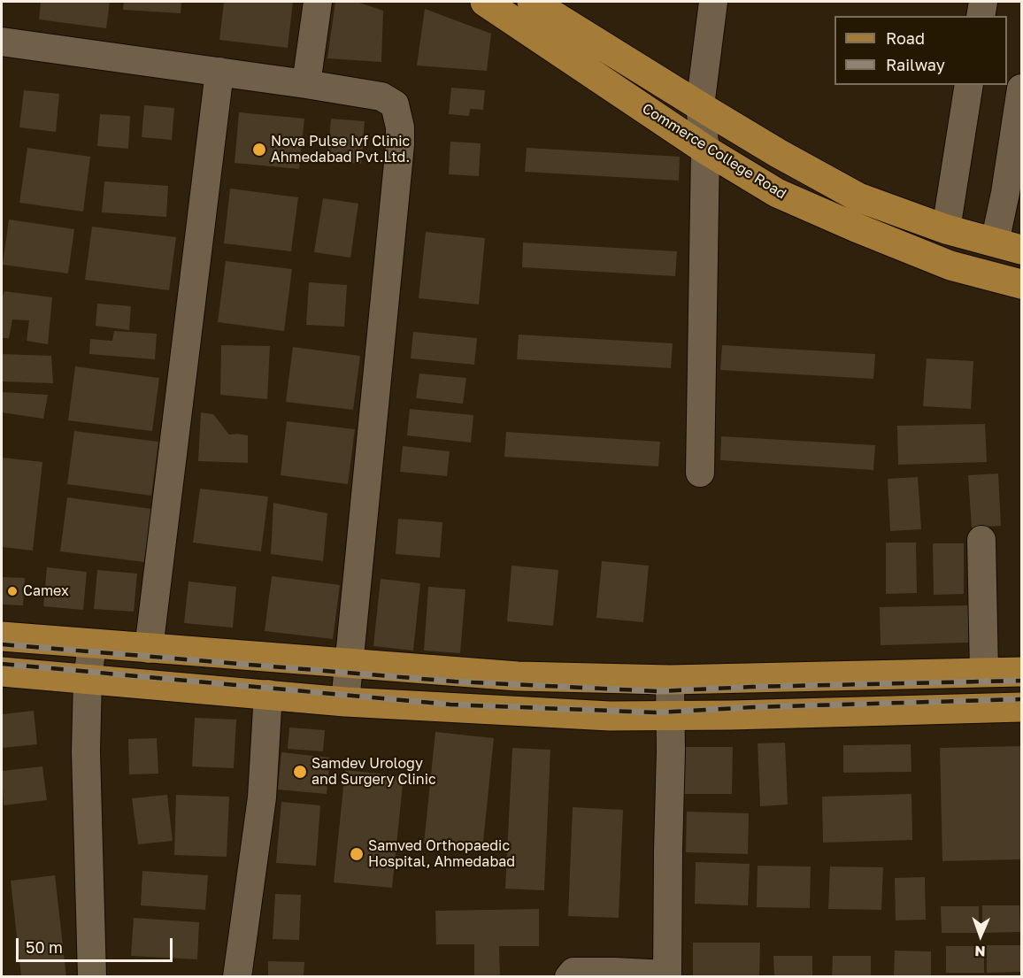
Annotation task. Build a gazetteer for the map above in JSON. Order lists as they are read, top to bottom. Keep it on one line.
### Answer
{"streets":{"main road":["Commerce College Road"]},"places":["Nova Pulse Ivf Clinic Ahmedabad Pvt.Ltd.","Camex","Samdev Urology and Surgery Clinic","Samved Orthopaedic Hospital, Ahmedabad"],"legend":["Road","Railway"],"scale_bar":"50 m","north":"bottom"}
